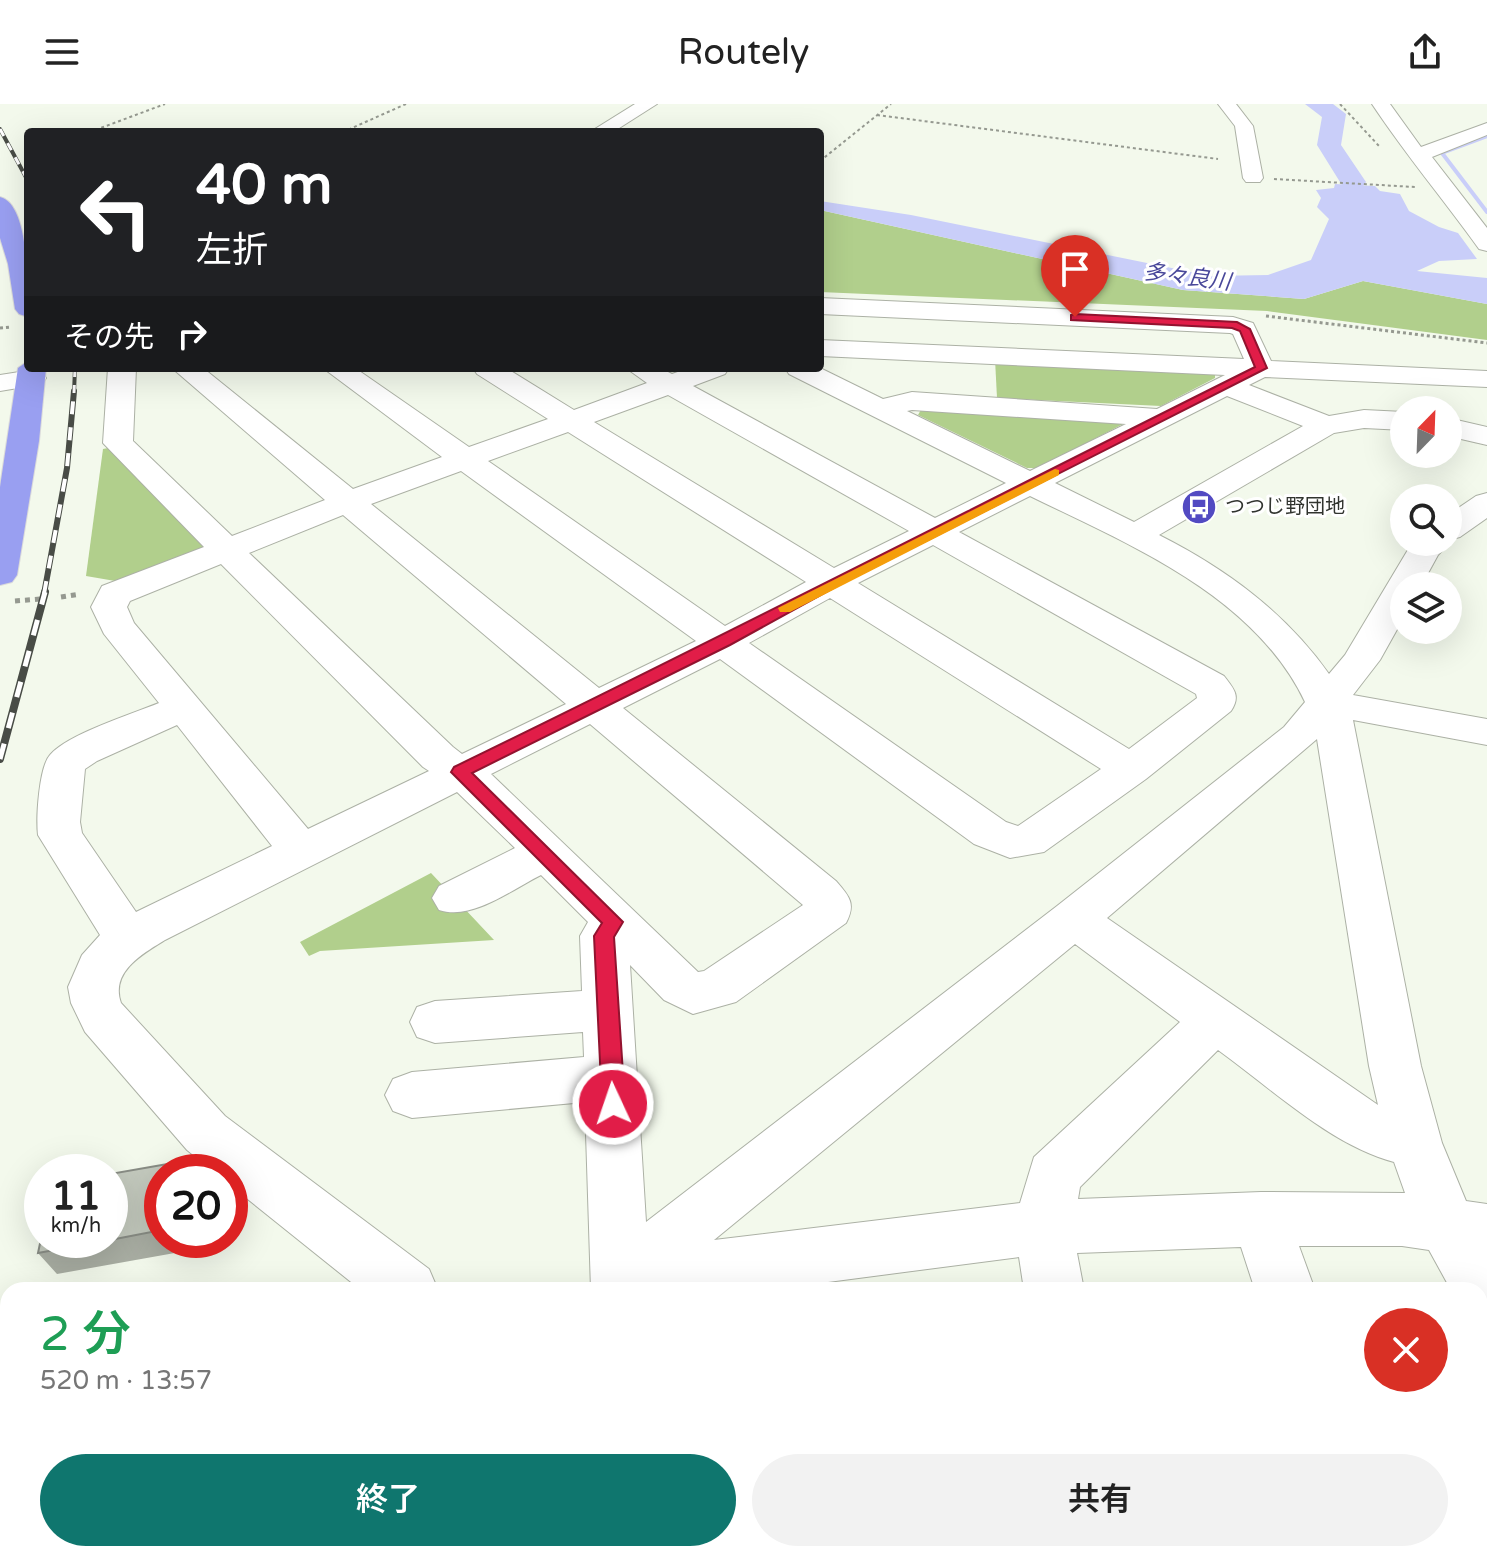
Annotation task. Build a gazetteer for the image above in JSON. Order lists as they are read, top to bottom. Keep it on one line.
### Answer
{"water":["多々良川"],"places":{"bus stop":["つつじ野団地"]},"north":"top right","page":{"header":"Routely","turn":["40 m","左折"],"then":"その先","speed":"11 km/h","limit":"20","heading":["2 分","520 m · 13:57"],"buttons":["終了","共有"]}}
